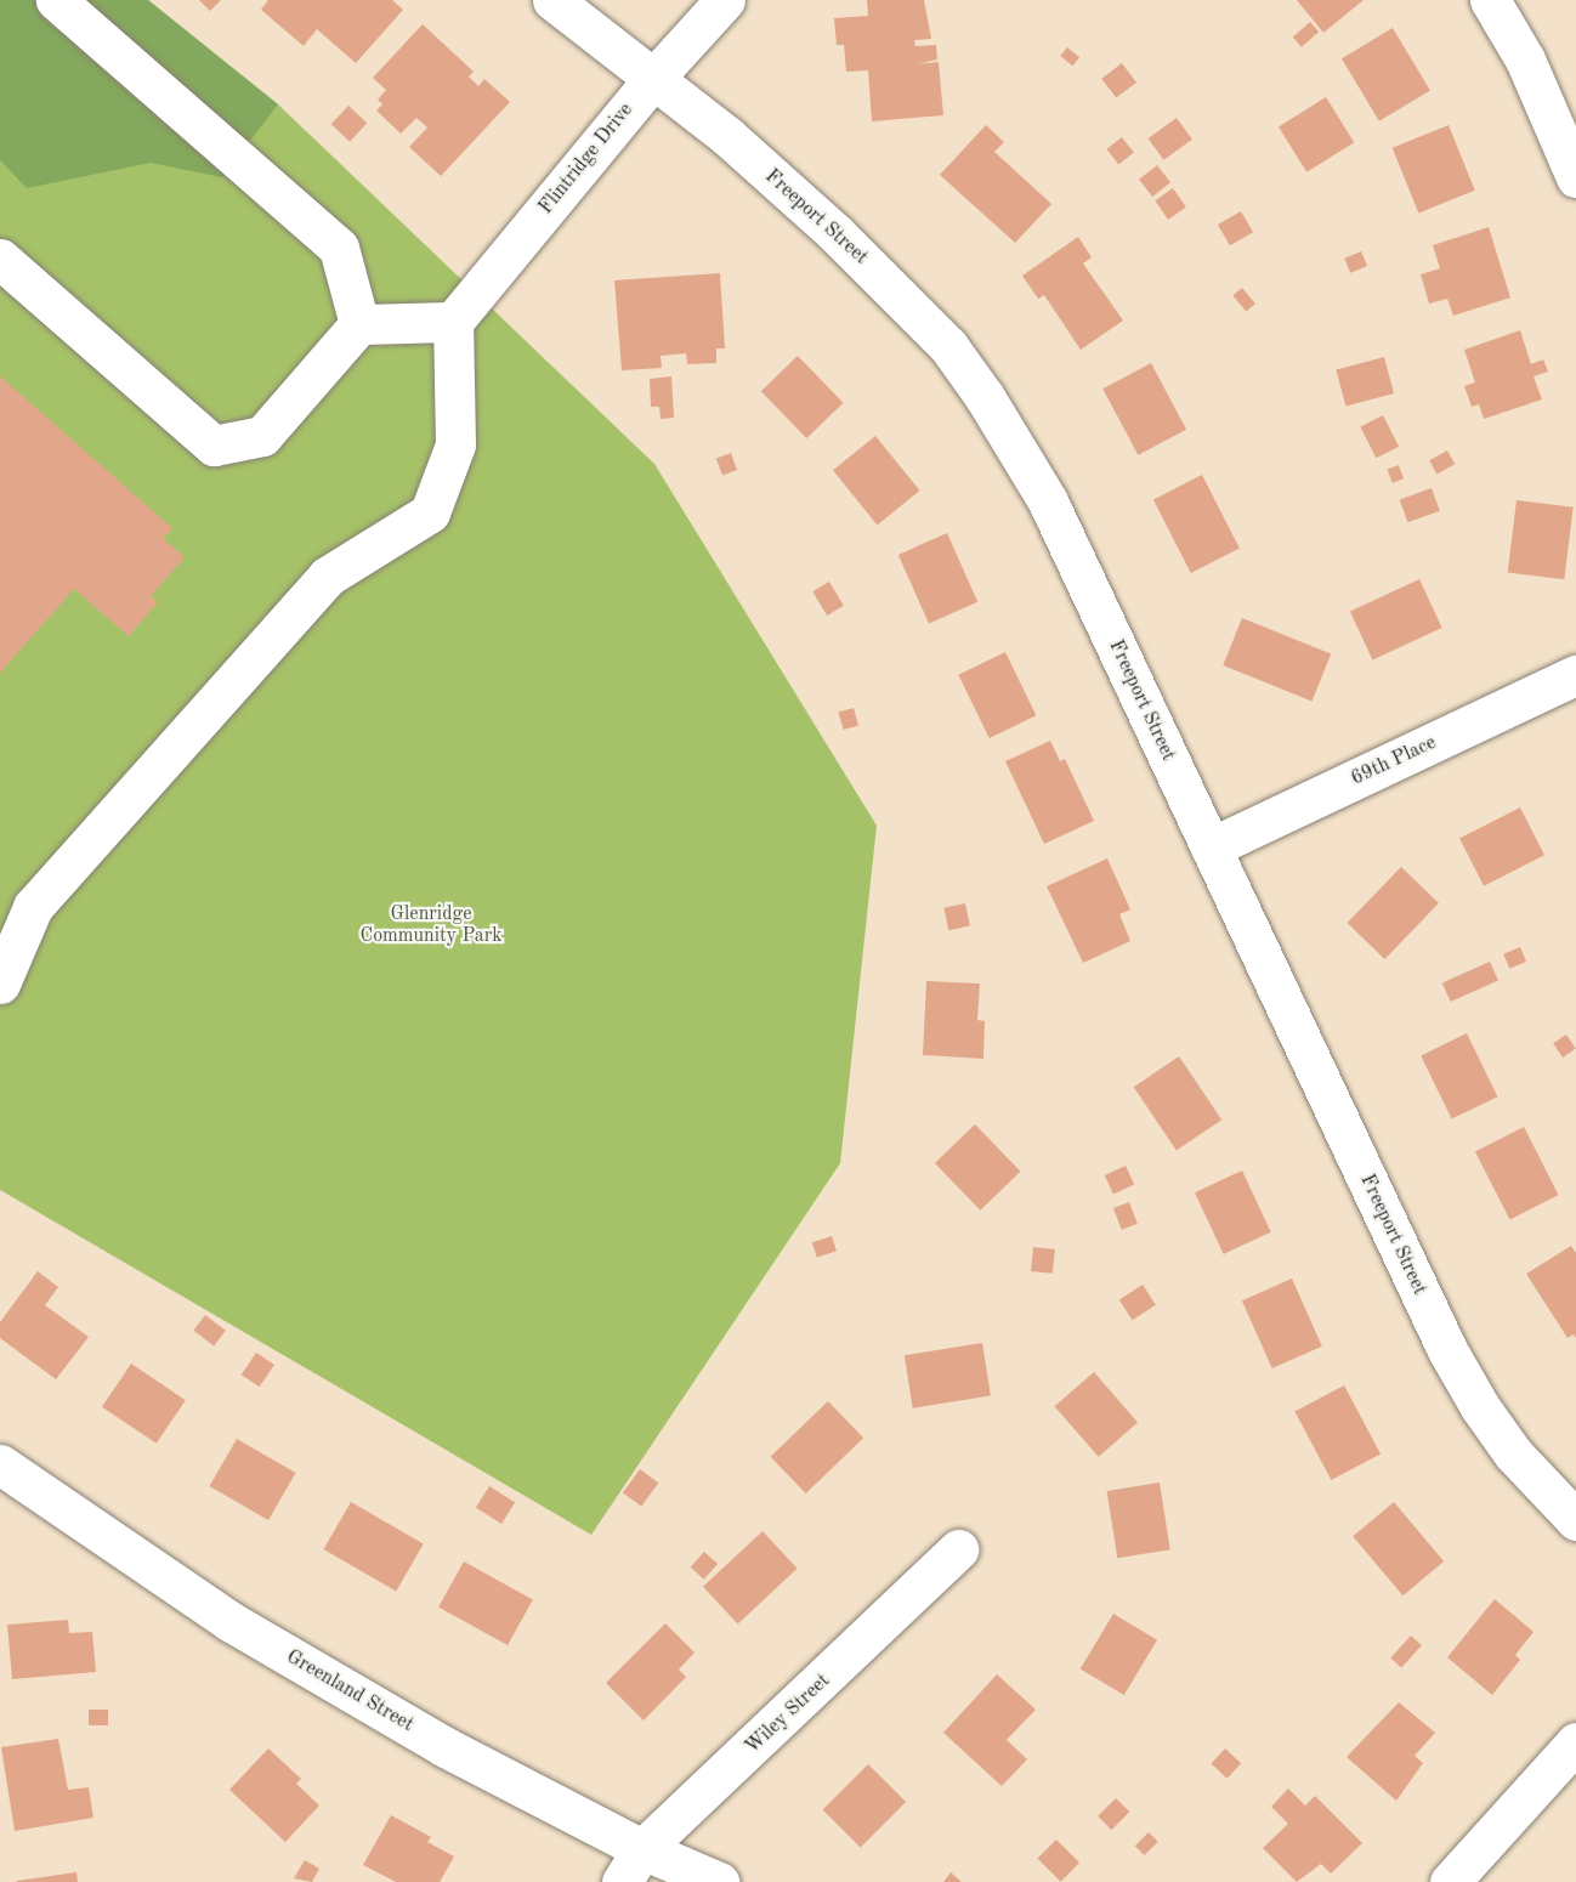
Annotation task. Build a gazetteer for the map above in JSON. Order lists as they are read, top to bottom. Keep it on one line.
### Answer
{"streets":{"street":["Flintridge Drive","Freeport Street","69th Place","Greenland Street","Wiley Street"]},"crossings":[["Flintridge Drive","Freeport Street"],["Freeport Street","69th Place"],["Greenland Street","Wiley Street"]],"parks":["Glenridge Community Park"]}
